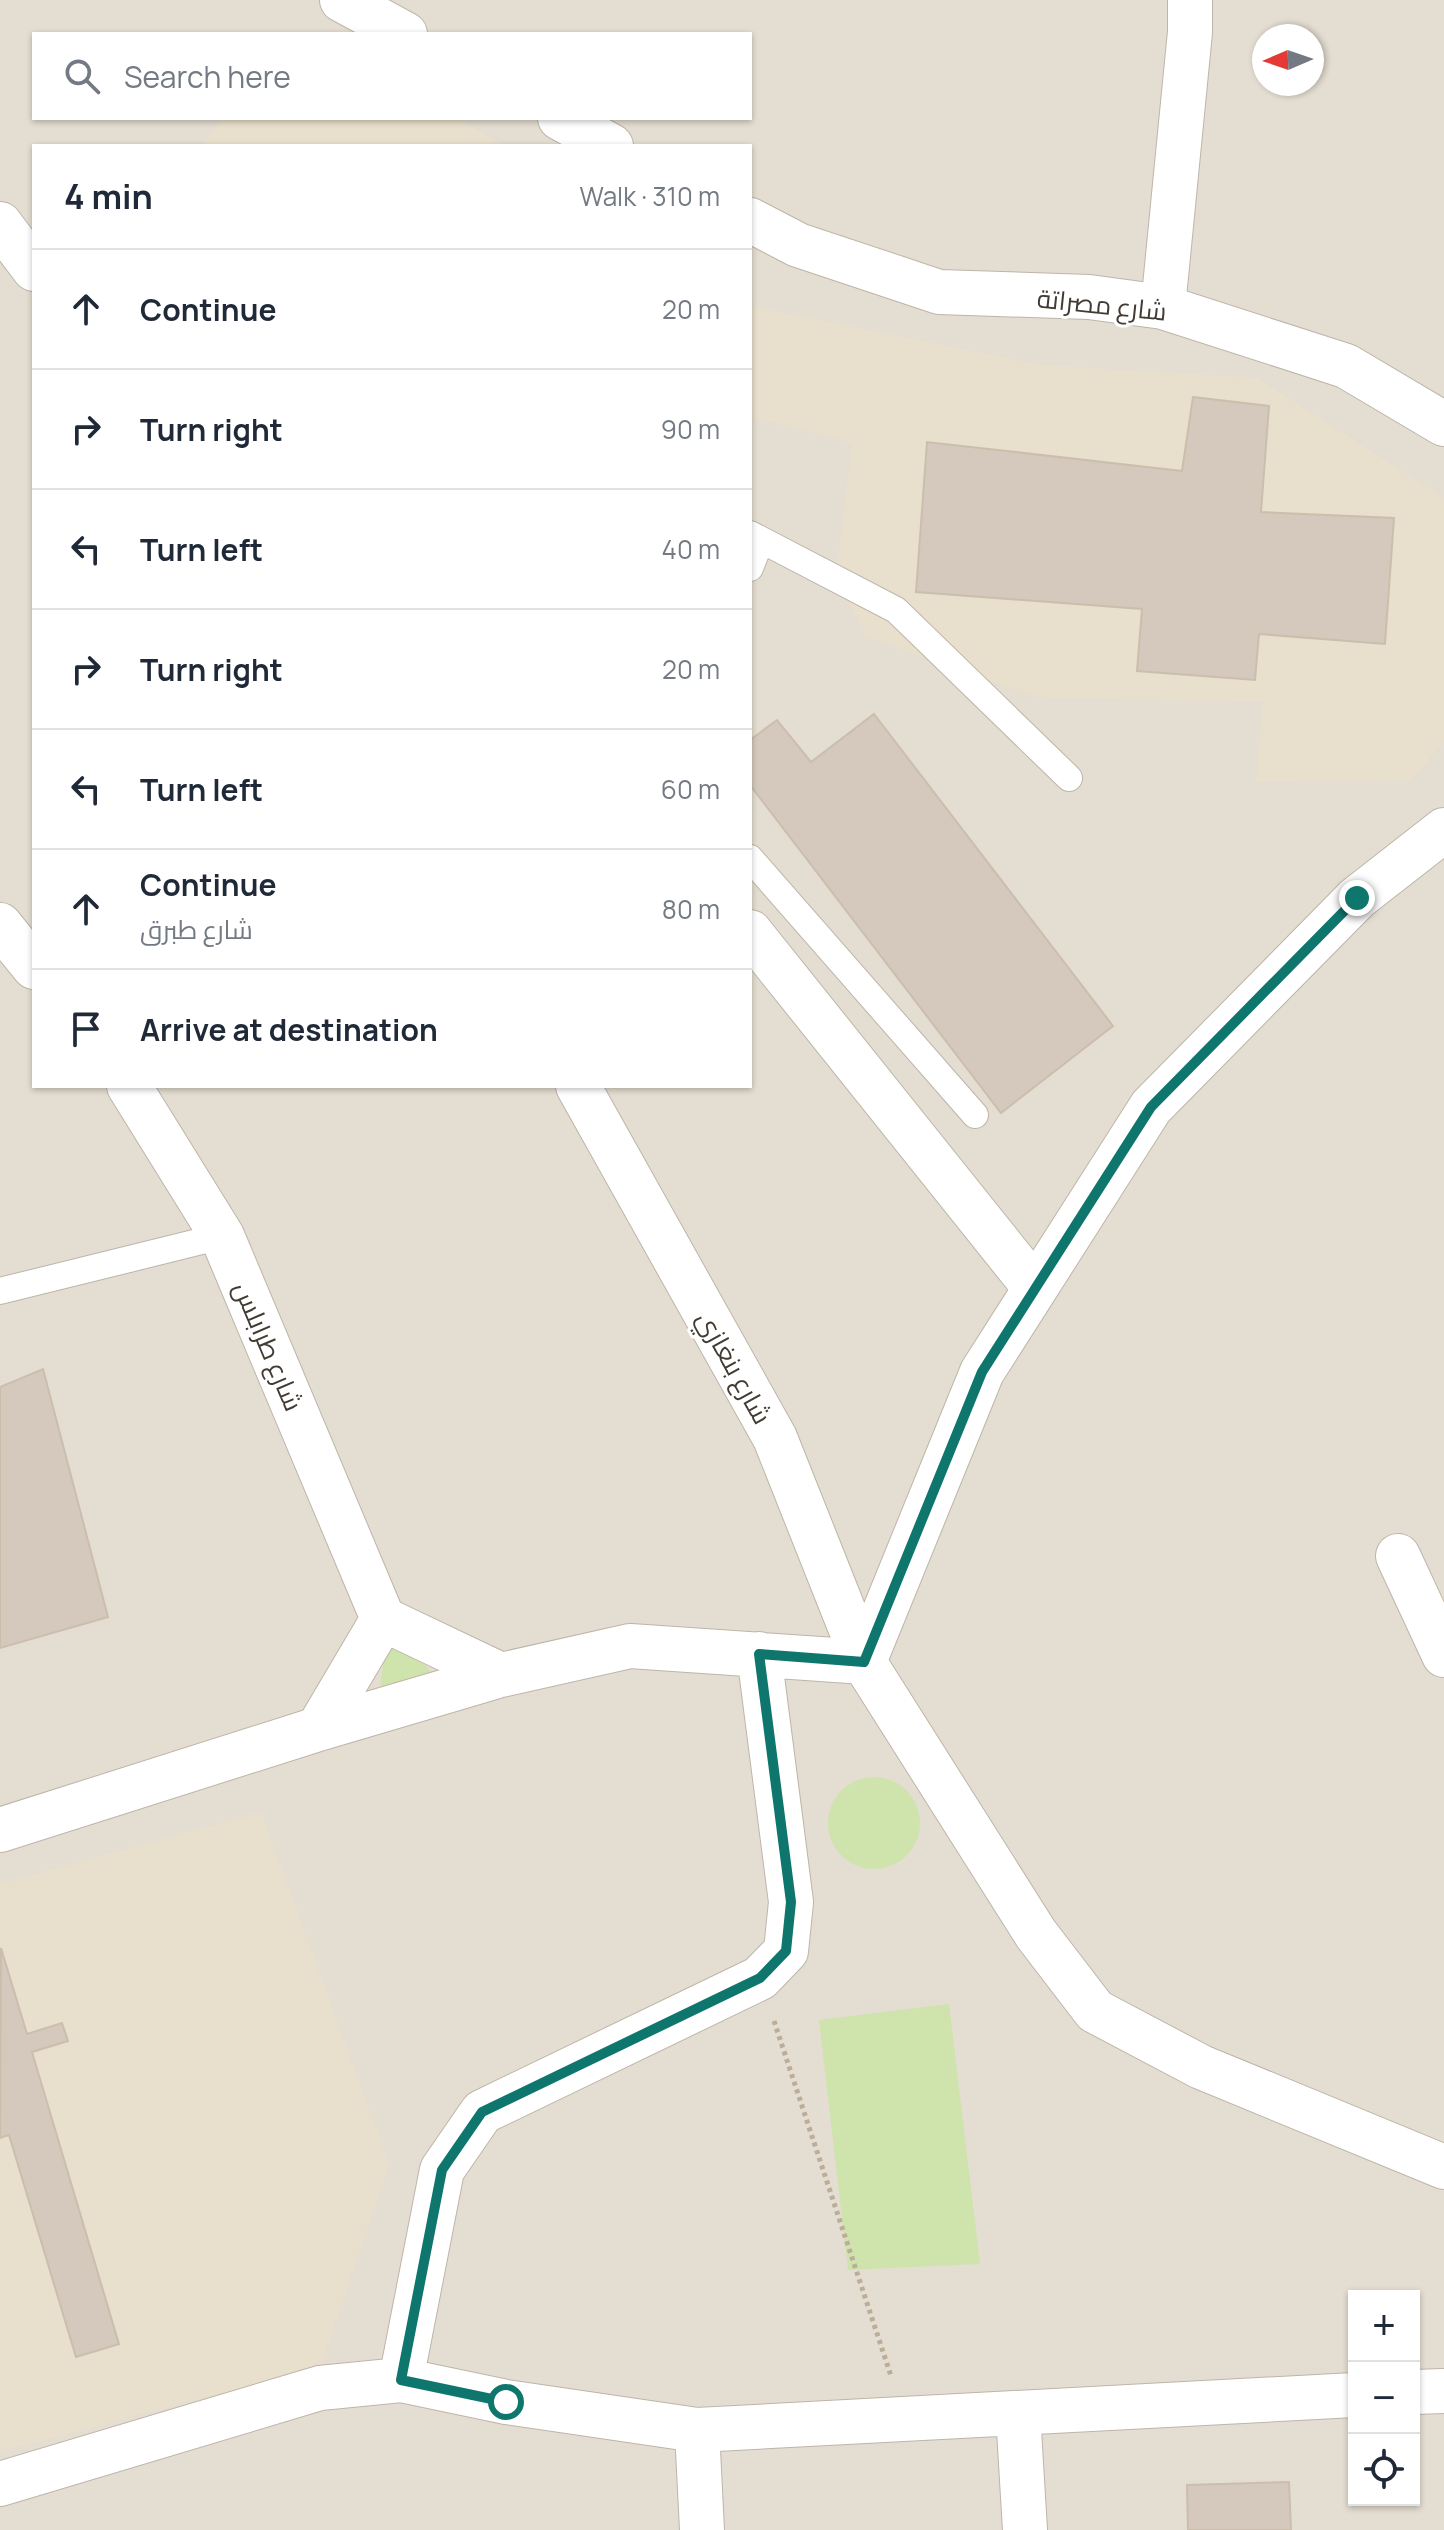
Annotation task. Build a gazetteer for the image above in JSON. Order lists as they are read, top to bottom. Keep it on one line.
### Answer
{"streets":{"street":["شارع مصراتة","شارع طرابلس","شارع بنغازي"]},"north":"left","page":{"search":"Search here","heading":["4 min","Walk · 310 m"],"list":[["Continue","20 m"],["Turn right","90 m"],["Turn left","40 m"],["Turn right","20 m"],["Turn left","60 m"],["Continue","شارع طبرق","80 m"],"Arrive at destination"],"map_buttons":["+","−"]}}
